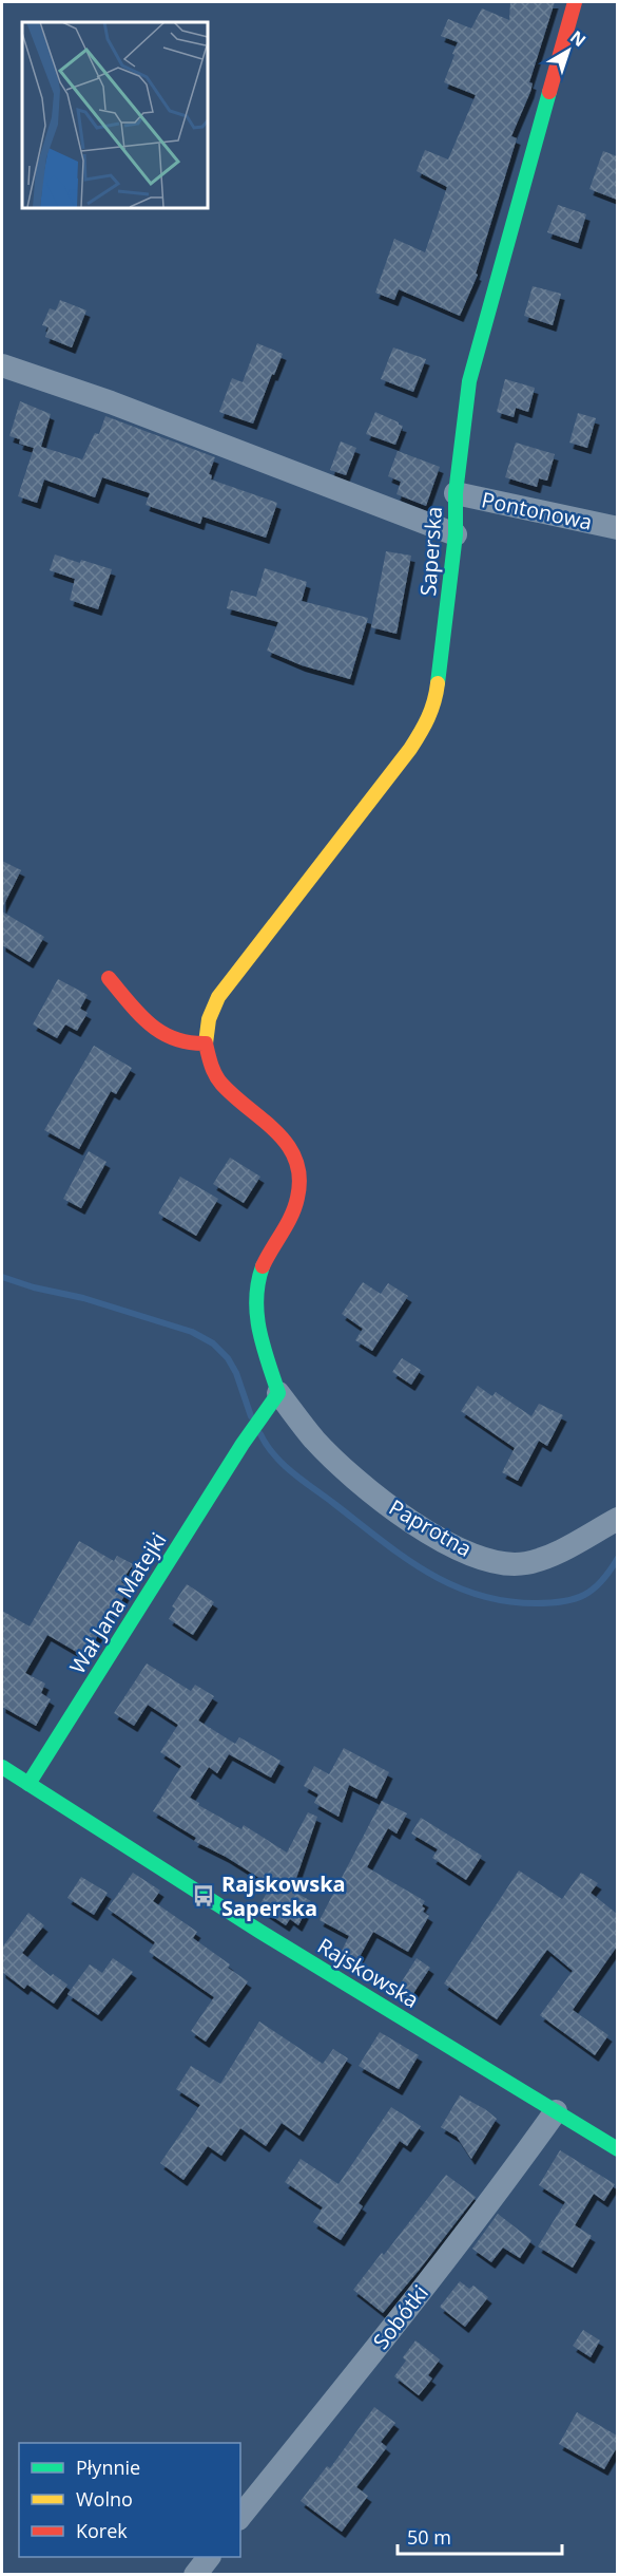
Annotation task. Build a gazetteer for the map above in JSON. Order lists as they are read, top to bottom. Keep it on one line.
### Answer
{"streets":{"street":["Pontonowa","Saperska","Paprotna","Wał Jana Matejki","Rajskowska","Sobótki"]},"crossings":[["Pontonowa","Saperska"],["Paprotna","Wał Jana Matejki"],["Wał Jana Matejki","Rajskowska"],["Rajskowska","Sobótki"]],"places":{"bus stop":["Rajskowska Saperska"]},"legend":["Płynnie","Wolno","Korek"],"scale_bar":"50 m","north":"top right"}
